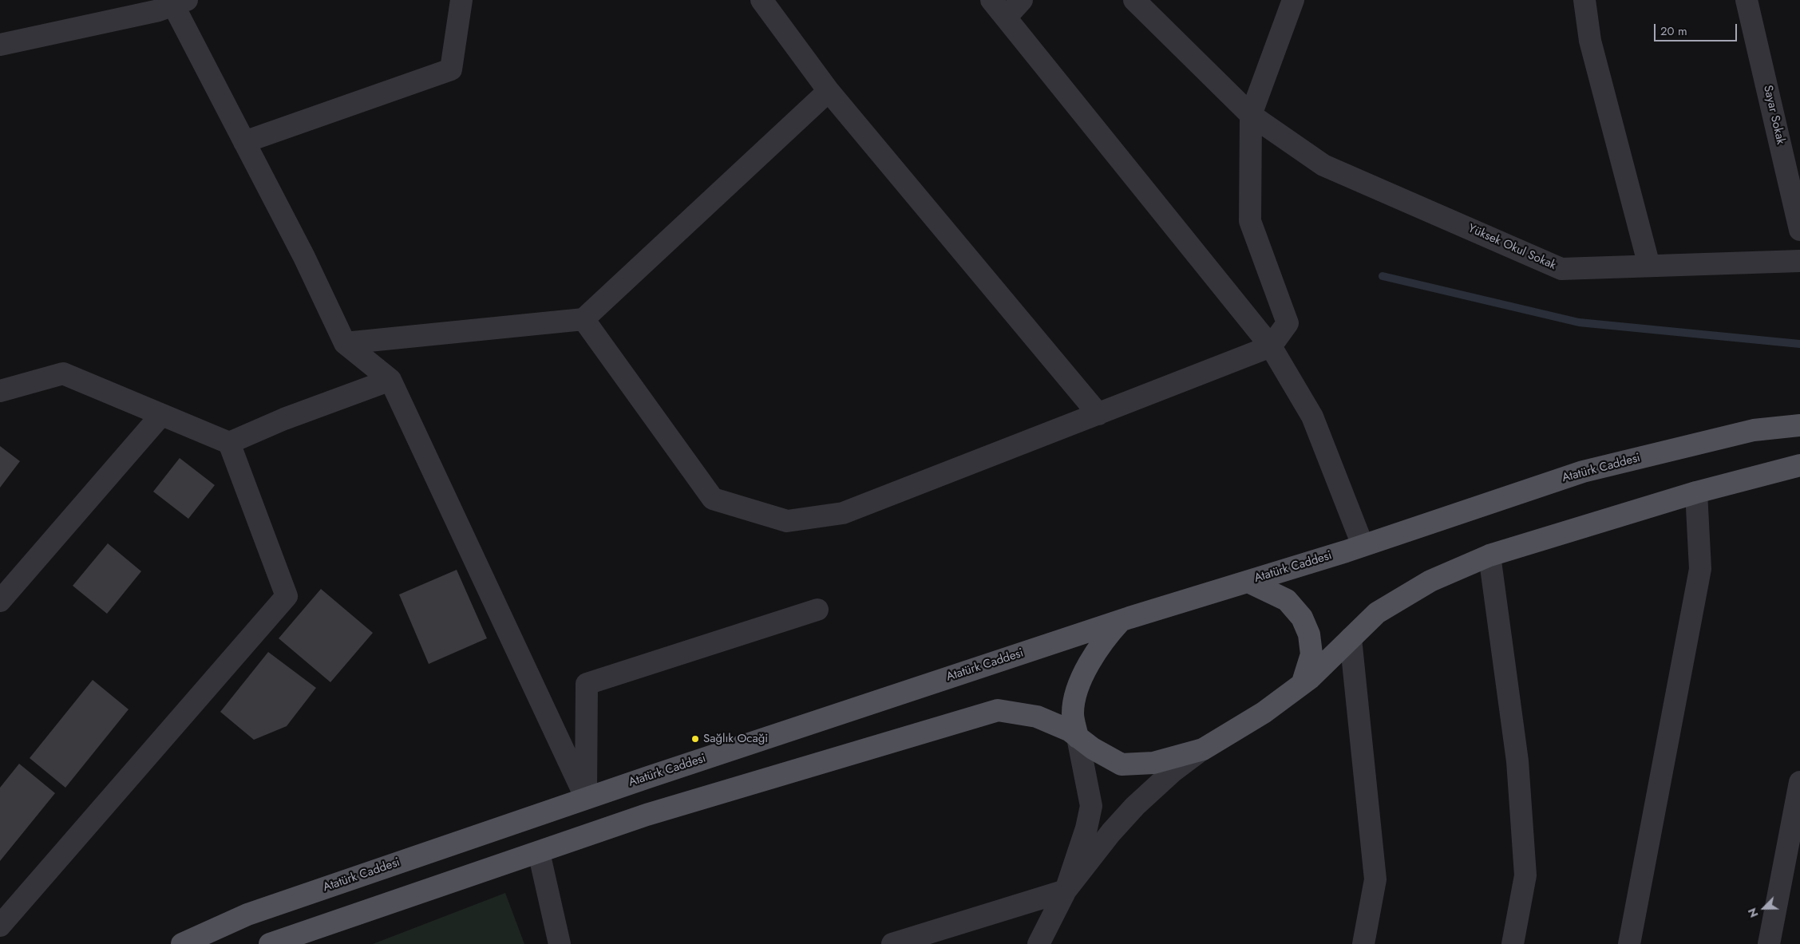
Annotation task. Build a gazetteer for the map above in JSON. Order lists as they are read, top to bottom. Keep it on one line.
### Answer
{"streets":{"main road":["Atatürk Caddesi"],"street":["Sayar Sokak","Yüksek Okul Sokak"]},"places":["Sağlık Ocaği"],"scale_bar":"20 m","north":"bottom left"}
